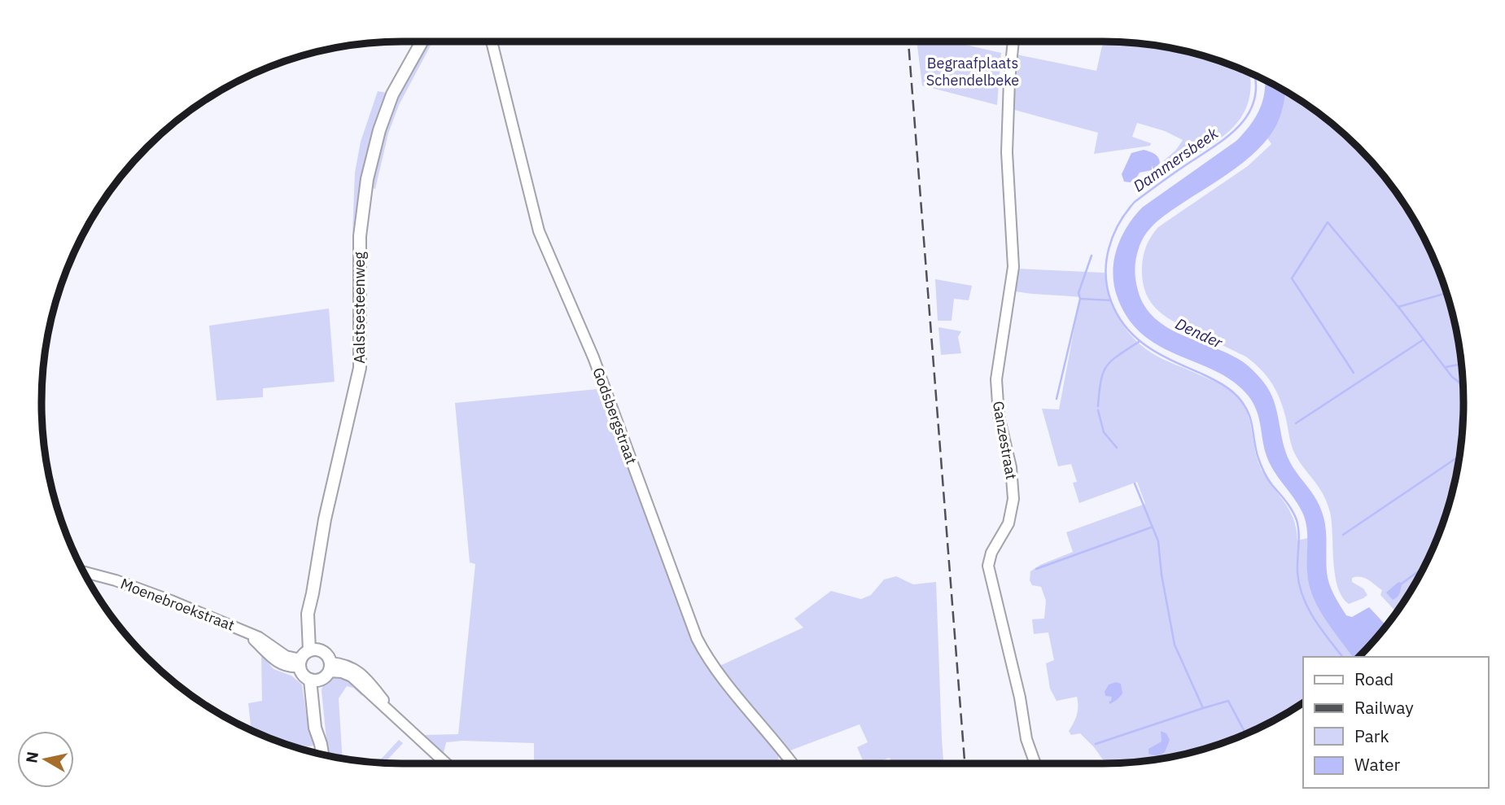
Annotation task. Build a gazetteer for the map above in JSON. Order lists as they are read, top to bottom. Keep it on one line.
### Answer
{"streets":{"main road":["Aalstsesteenweg"],"street":["Godsbergstraat","Ganzestraat","Moenebroekstraat"]},"water":["Dammersbeek","Dender"],"parks":["Begraafplaats Schendelbeke"],"legend":["Road","Railway","Park","Water"],"north":"left"}
